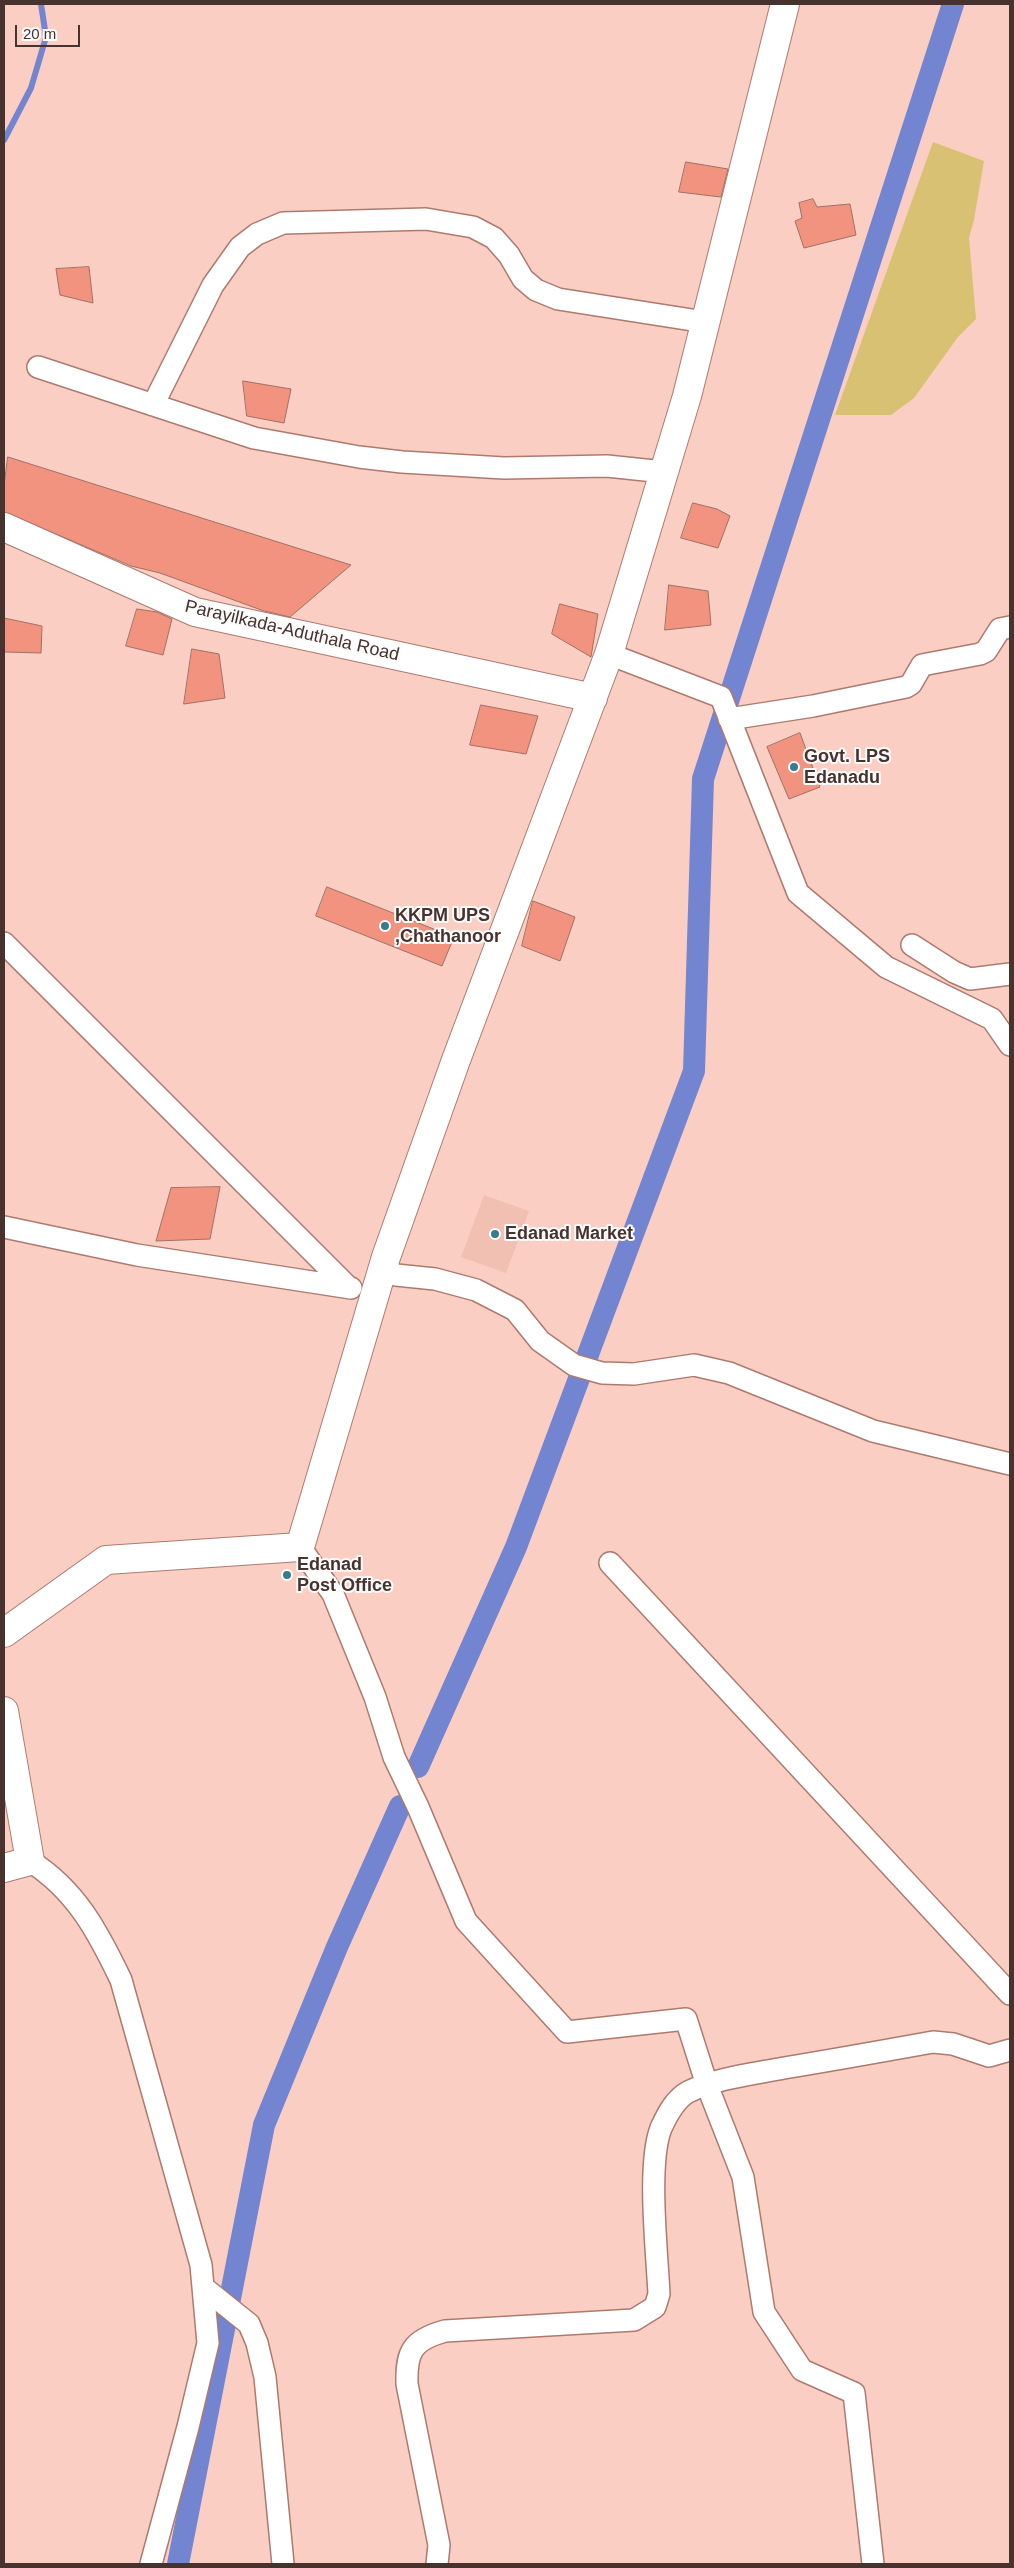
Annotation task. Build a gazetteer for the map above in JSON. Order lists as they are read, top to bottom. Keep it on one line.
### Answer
{"streets":{"street":["Parayilkada-Aduthala Road"]},"places":["Govt. LPS Edanadu","KKPM UPS ,Chathanoor","Edanad Market","Edanad Post Office"],"scale_bar":"20 m"}
